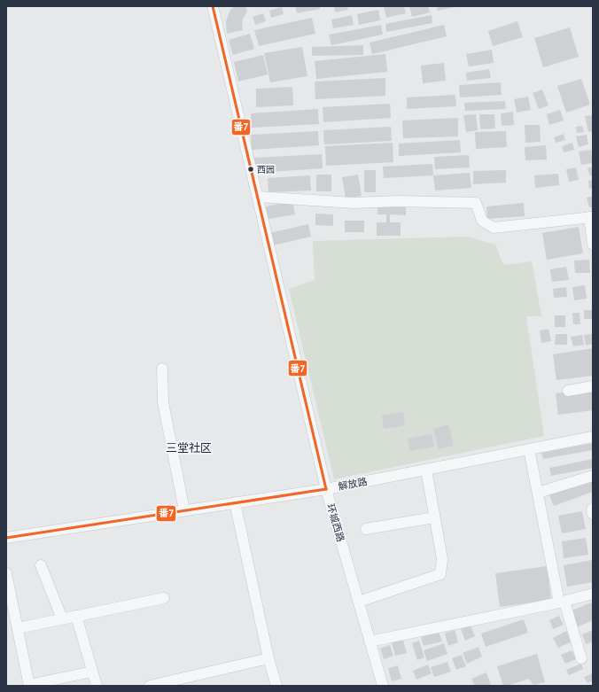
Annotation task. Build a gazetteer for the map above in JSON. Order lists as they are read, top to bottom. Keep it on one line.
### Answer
{"streets":{"street":["解放路","环城西路"]},"crossings":[["解放路","环城西路"]],"districts":["三堂社区"],"places":["西园"],"lines":["transit line 番7"]}
